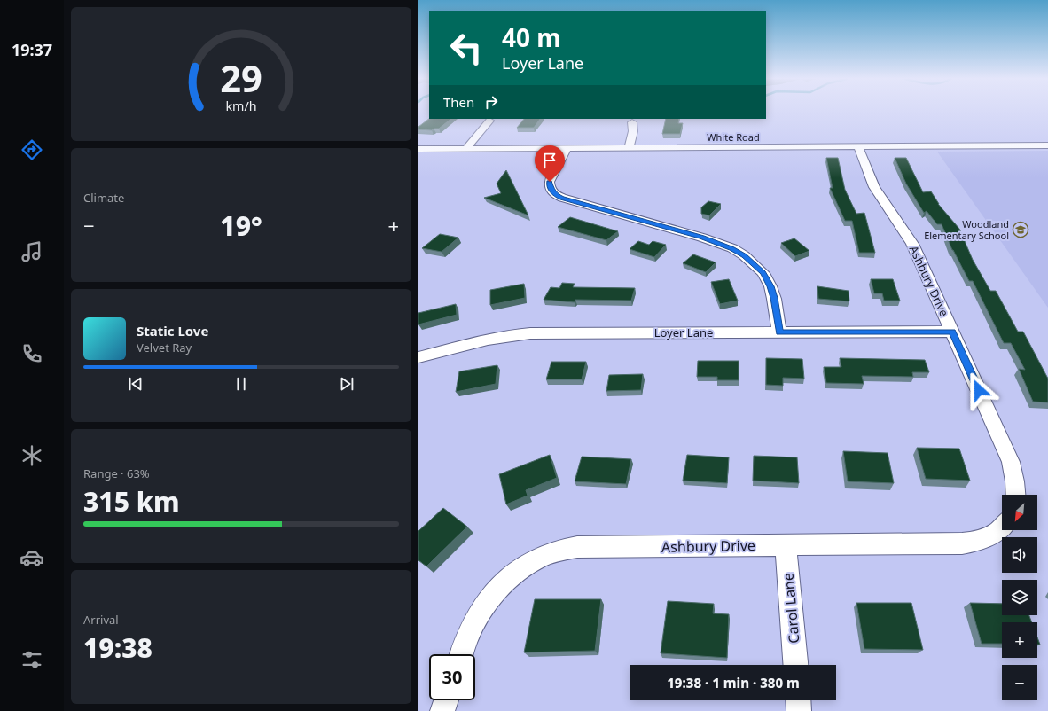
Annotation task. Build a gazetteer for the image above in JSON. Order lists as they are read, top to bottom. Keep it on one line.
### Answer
{"streets":{"street":["White Road","Ashbury Drive","Loyer Lane","Carol Lane"]},"crossings":[["White Road","Ashbury Drive"],["Ashbury Drive","Loyer Lane"],["Ashbury Drive","Carol Lane"]],"places":{"school or university":["Woodland Elementary School"]},"north":"bottom left","page":{"tabs":"19:37","turn":["40 m","Loyer Lane"],"then":"Then","tile":["Climate",["Range · 63%","315 km"],["Arrival","19:38"]],"heat":["−","19°","+"],"song":["Static Love","Velvet Ray"],"map_buttons":["+","−"],"limit":"30","trip":"19:38 · 1 min · 380 m","gauge":["29","km/h"]}}
